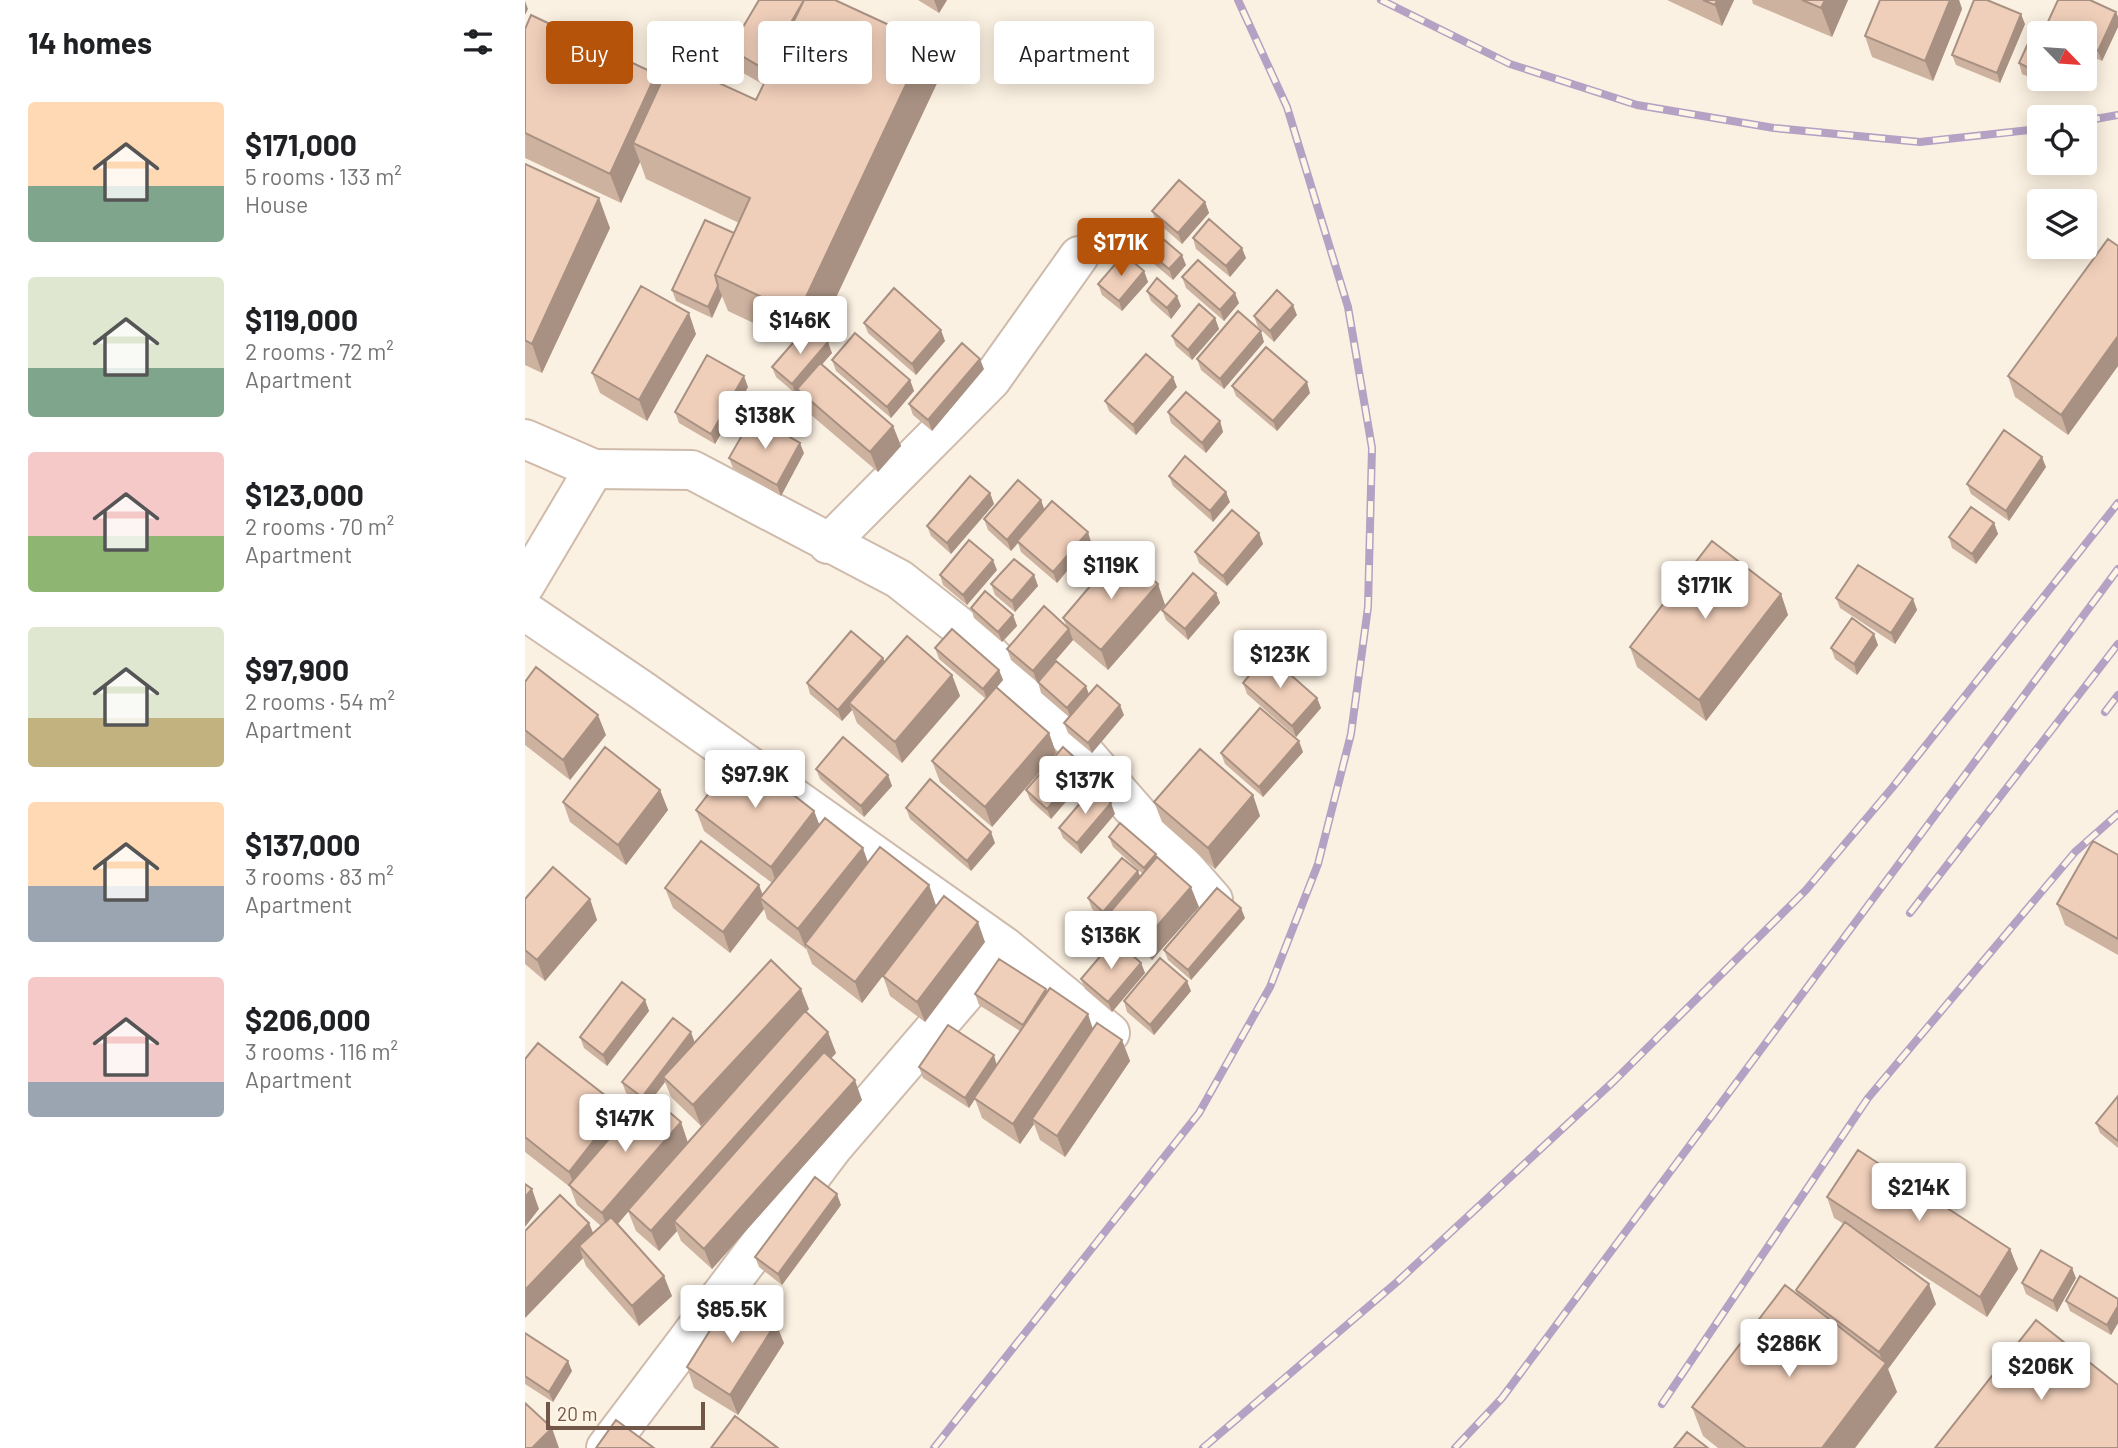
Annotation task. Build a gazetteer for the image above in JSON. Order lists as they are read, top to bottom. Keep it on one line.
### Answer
{"scale_bar":"20 m","north":"bottom right","page":{"heading":"14 homes","chip":["Buy","Rent","Filters","New","Apartment"],"list":[{"name":"$171,000","note":"5 rooms · 133 m² · House"},{"name":"$119,000","note":"2 rooms · 72 m² · Apartment"},{"name":"$123,000","note":"2 rooms · 70 m² · Apartment"},{"name":"$97,900","note":"2 rooms · 54 m² · Apartment"},{"name":"$137,000","note":"3 rooms · 83 m² · Apartment"},{"name":"$206,000","note":"3 rooms · 116 m² · Apartment"}],"price":["$171K","$146K","$138K","$119K","$171K","$123K","$97.9K","$137K","$136K","$147K","$214K","$85.5K","$286K","$206K"],"scale":"20 m"}}
